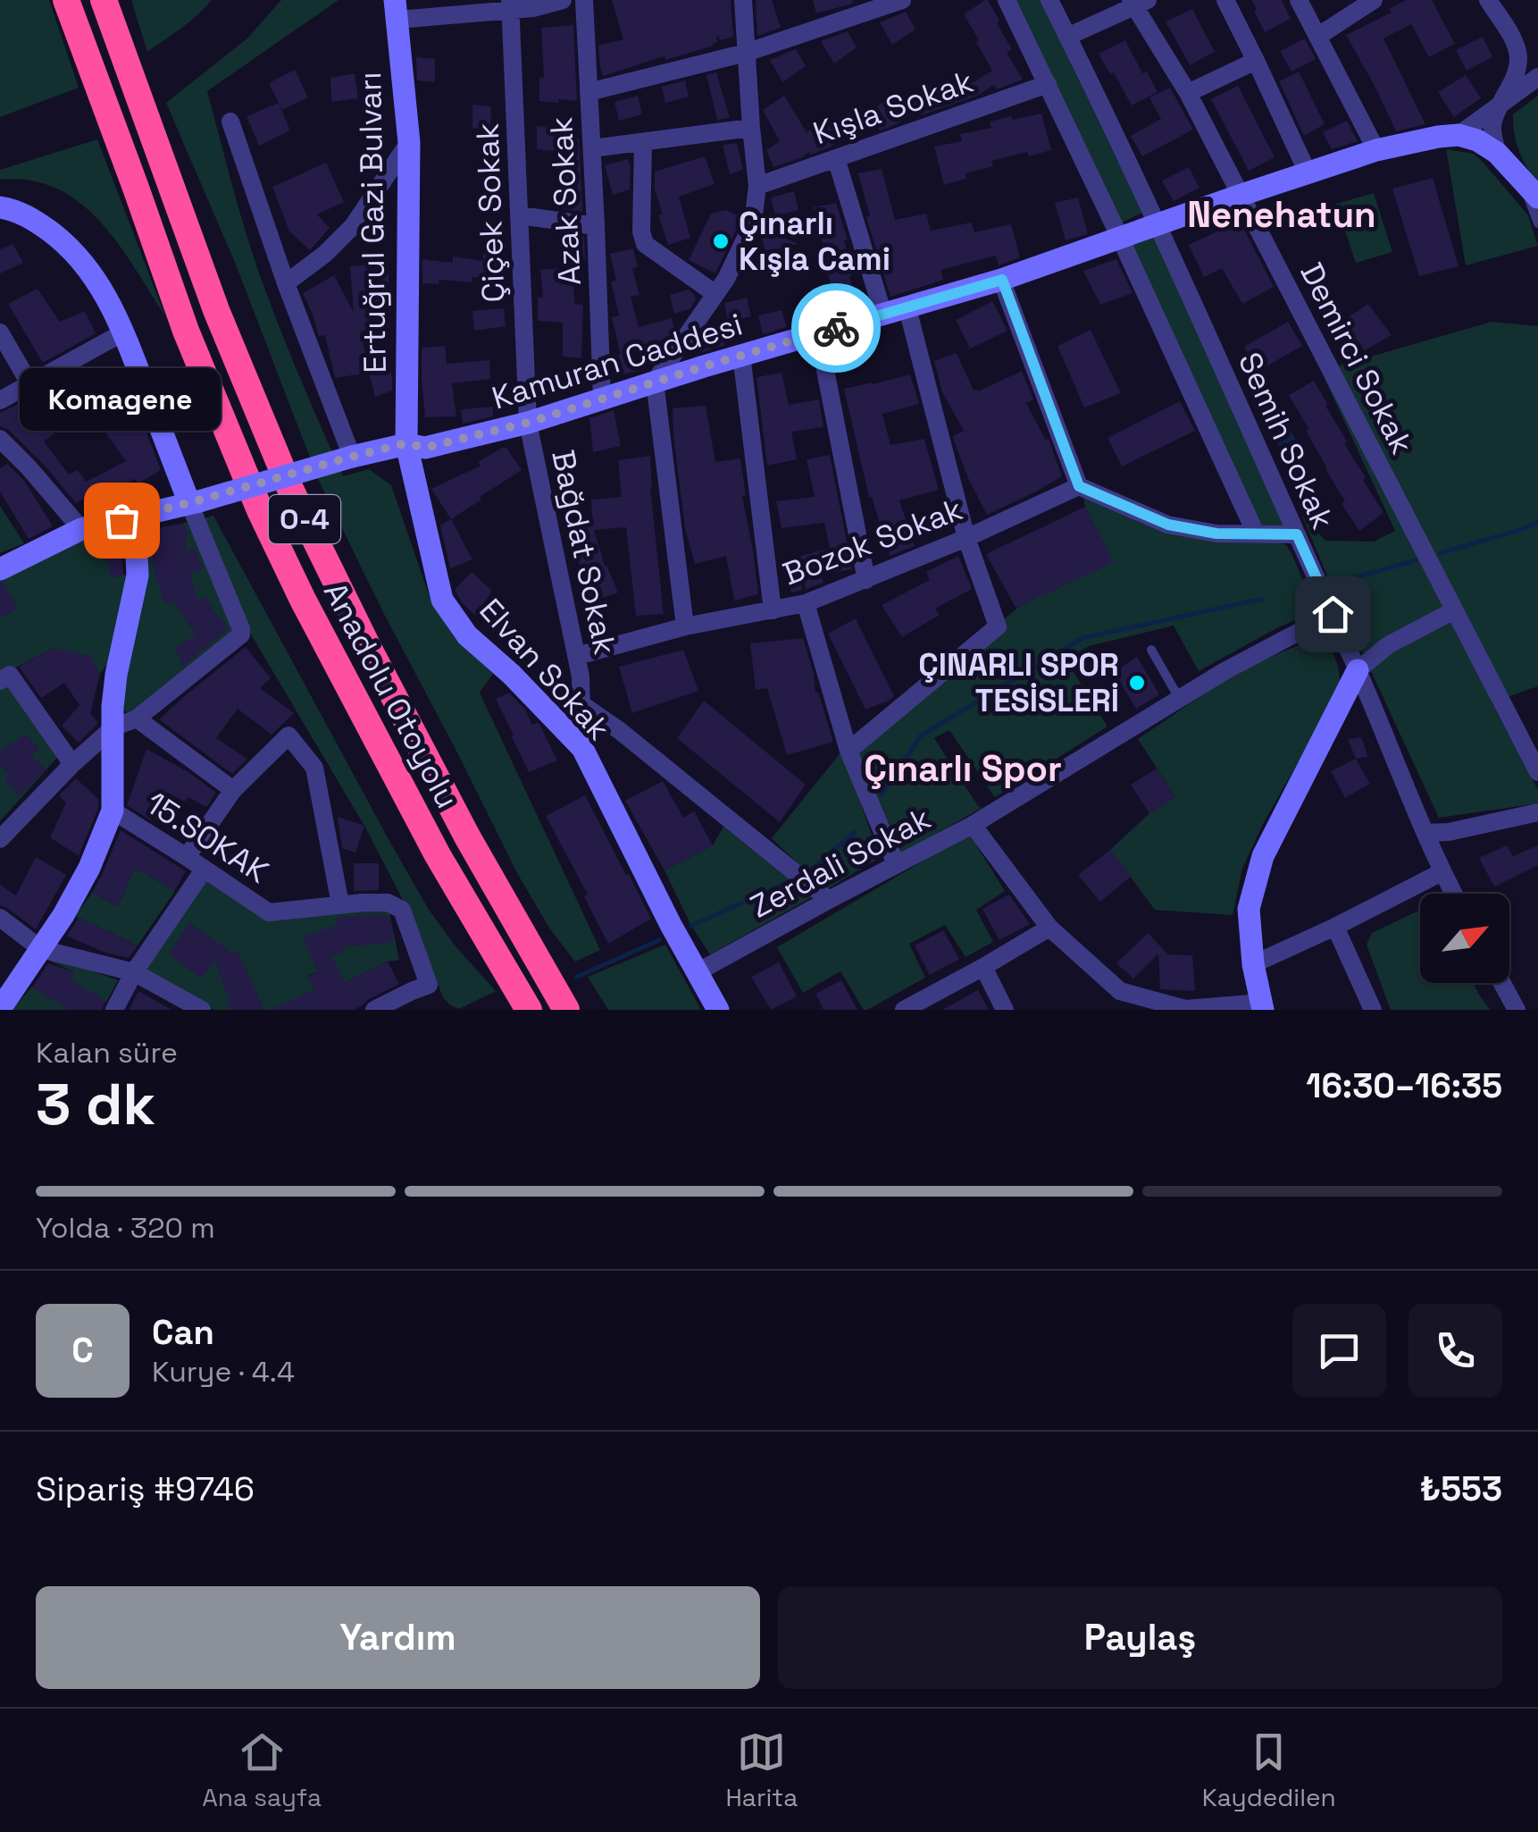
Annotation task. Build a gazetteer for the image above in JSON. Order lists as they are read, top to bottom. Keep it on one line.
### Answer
{"streets":{"highway":["O-4","Anadolu Otoyolu"],"street":["Kışla Sokak","Azak Sokak","Çiçek Sokak","Ertuğrul Gazi Bulvarı","Demirci Sokak","Kamuran Caddesi","Semih Sokak","Bozok Sokak","Bağdat Sokak","Elvan Sokak","15.SOKAK","Zerdali Sokak"]},"crossings":[["Azak Sokak","Kamuran Caddesi"],["Çiçek Sokak","Kamuran Caddesi"],["Çiçek Sokak","Bağdat Sokak"],["Ertuğrul Gazi Bulvarı","Kamuran Caddesi"],["Ertuğrul Gazi Bulvarı","Elvan Sokak"],["Demirci Sokak","Kamuran Caddesi"],["Kamuran Caddesi","Semih Sokak"],["Kamuran Caddesi","Bağdat Sokak"],["Kamuran Caddesi","Elvan Sokak"],["Semih Sokak","Zerdali Sokak"],["Bozok Sokak","Bağdat Sokak"],["Bağdat Sokak","Elvan Sokak"],["Elvan Sokak","Zerdali Sokak"]],"districts":["Nenehatun","Çınarlı Spor"],"places":["Çınarlı Kışla Cami","Komagene","ÇINARLI SPOR TESİSLERİ"],"north":"top right","page":{"bubble":"Komagene","heading":["3 dk","Kalan süre","16:30–16:35"],"panel":["Can","Kurye · 4.4","Sipariş #9746","₺553"],"bar":"Yolda · 320 m","round":"C","buttons":["Yardım","Paylaş"],"tabs":["Ana sayfa","Harita","Kaydedilen"]}}
